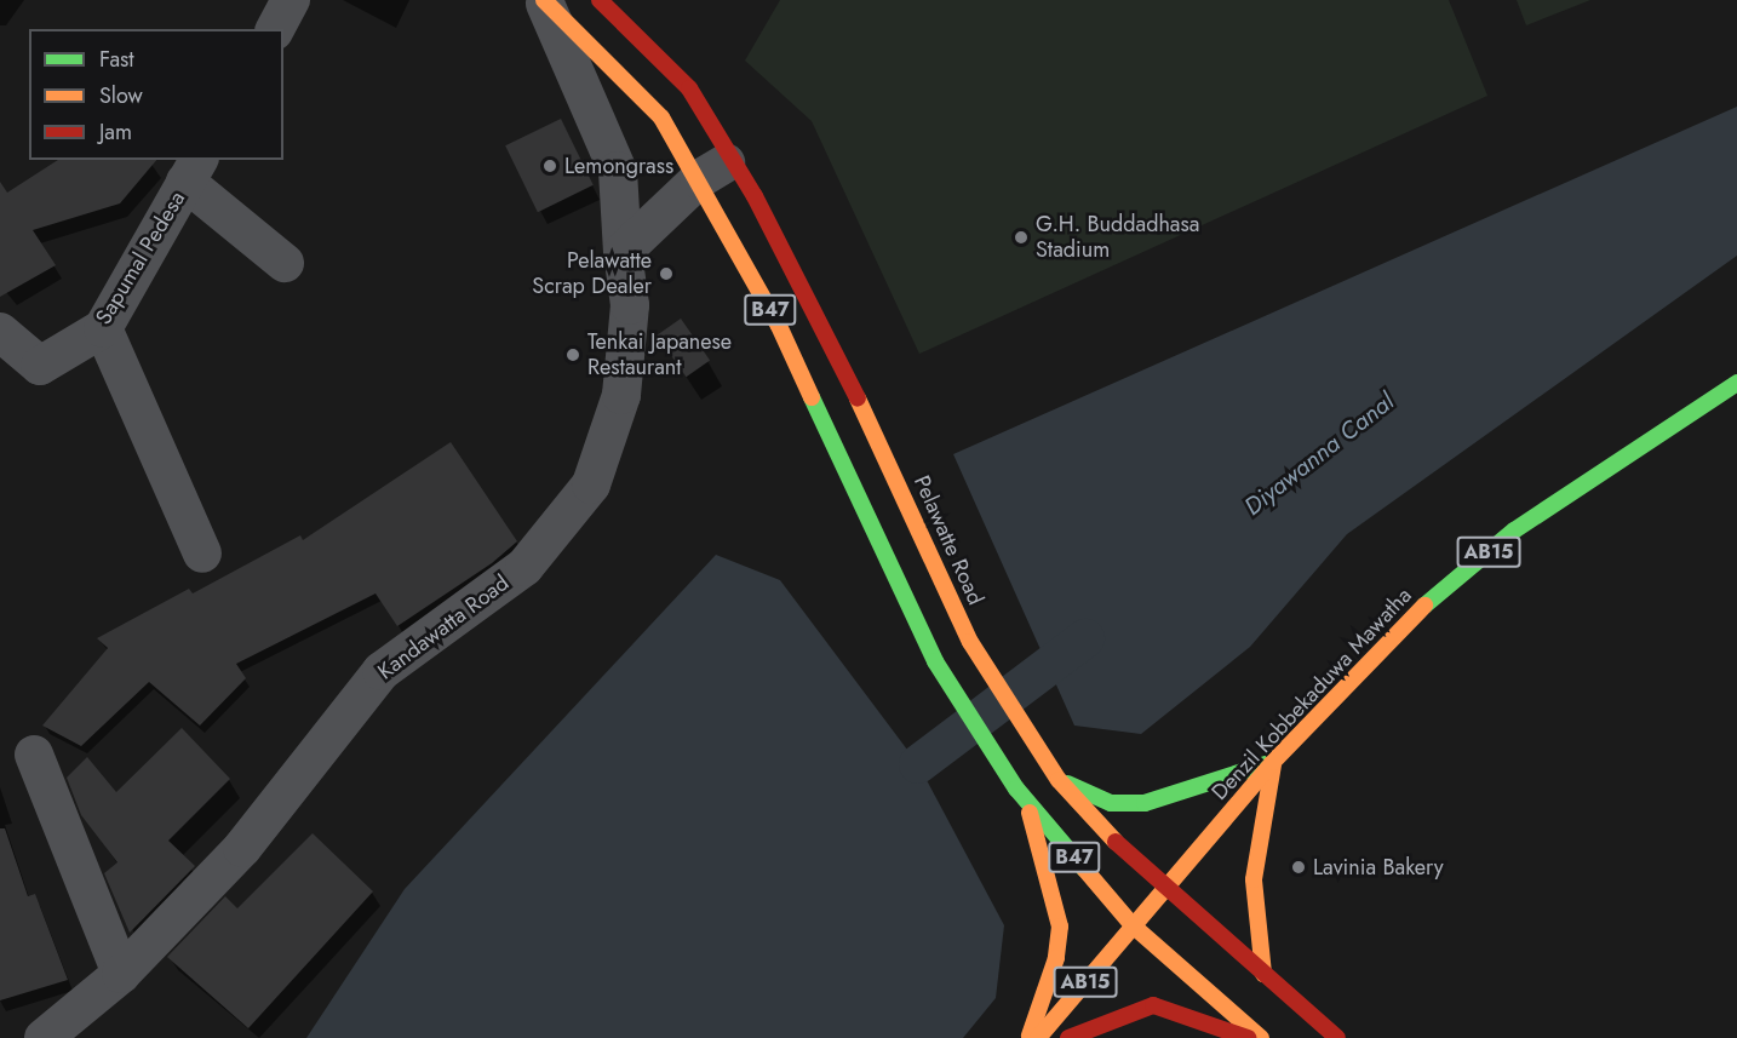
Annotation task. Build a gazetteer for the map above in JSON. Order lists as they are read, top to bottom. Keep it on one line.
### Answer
{"streets":{"main road":["B47","Pelawatte Road","AB15","Denzil Kobbekaduwa Mawatha"],"street":["Sapumal Pedesa","Kandawatta Road"]},"crossings":[["B47","Kandawatta Road"],["B47","Denzil Kobbekaduwa Mawatha"],["Pelawatte Road","Denzil Kobbekaduwa Mawatha"]],"water":["Diyawanna Canal"],"places":["Lemongrass","G.H. Buddadhasa Stadium","Pelawatte Scrap Dealer","Tenkai Japanese Restaurant","Lavinia Bakery"],"legend":["Fast","Slow","Jam"]}
